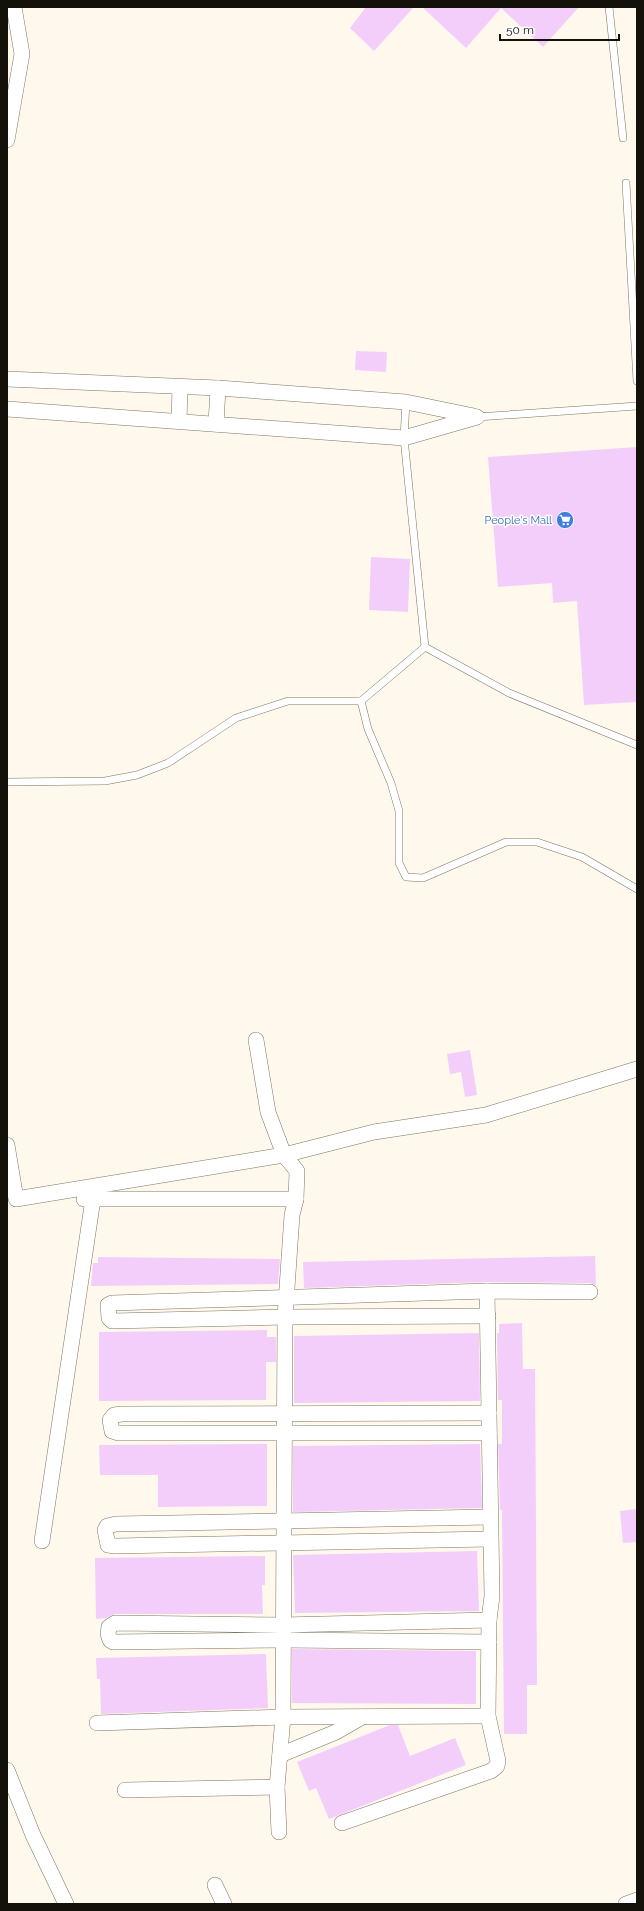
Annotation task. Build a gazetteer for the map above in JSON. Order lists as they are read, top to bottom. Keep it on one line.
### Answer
{"places":{"supermarket":["People's Mall"]},"scale_bar":"50 m"}
